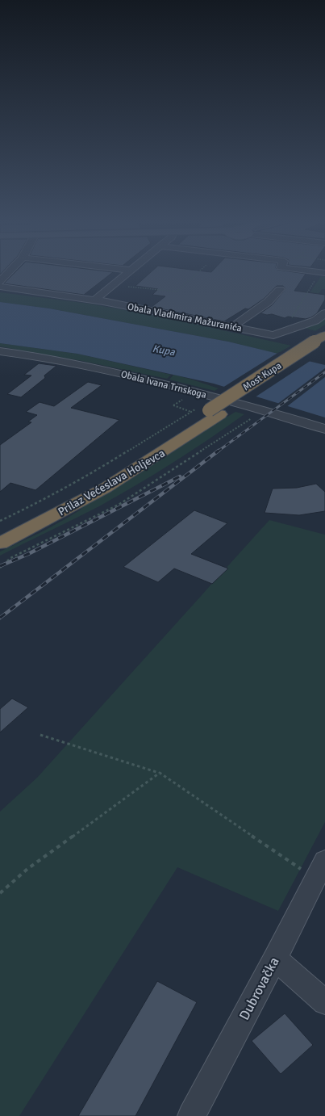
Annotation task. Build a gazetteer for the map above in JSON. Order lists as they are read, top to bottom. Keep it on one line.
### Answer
{"streets":{"highway":["Most Kupa","Prilaz Većeslava Holjevca"],"street":["Obala Vladimira Mažuranića","Obala Ivana Trnskoga","Dubrovačka"]},"crossings":[["Most Kupa","Prilaz Većeslava Holjevca"]],"water":["Kupa"]}
